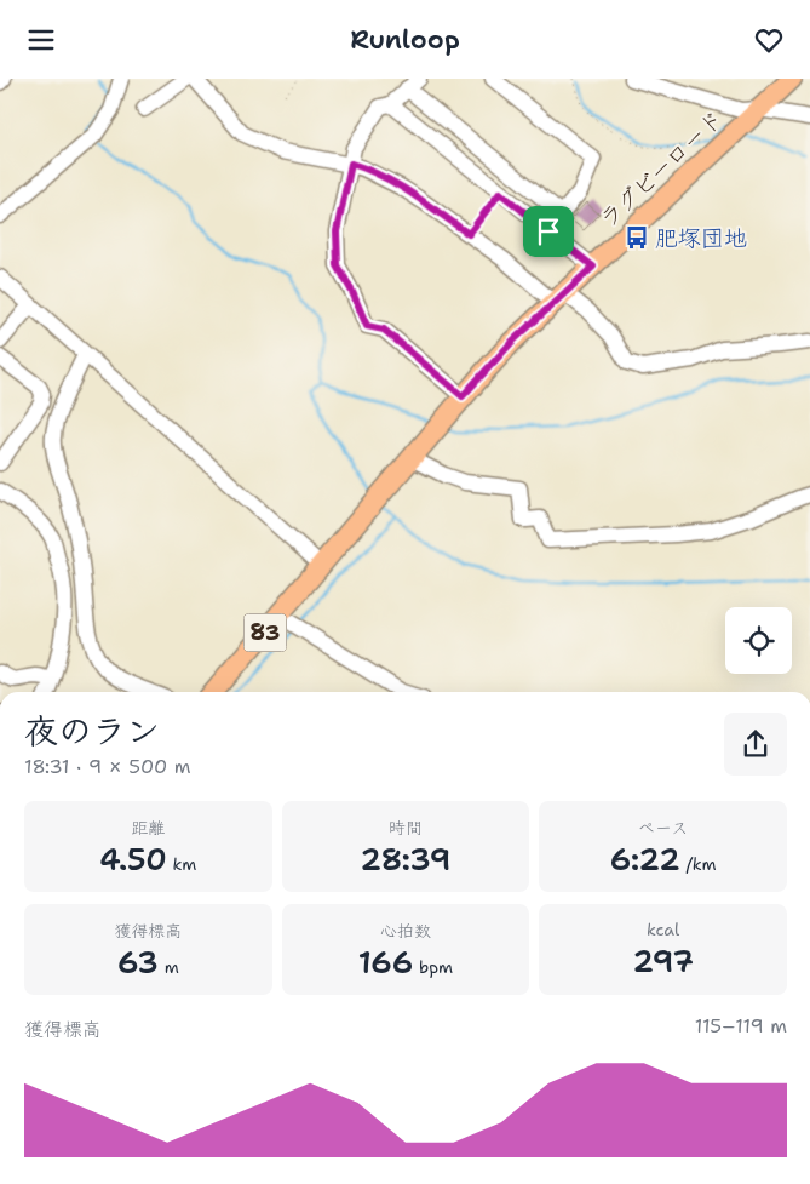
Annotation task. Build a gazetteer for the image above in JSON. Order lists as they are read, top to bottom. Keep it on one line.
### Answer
{"streets":{"main road":["ラグビーロード","83"]},"crossings":[["ラグビーロード","83"]],"places":{"bus stop":["肥塚団地"]},"page":{"header":"Runloop","heading":["夜のラン","18:31 · 9 × 500 m"],"stats":[["距離","4.50 km"],["時間","28:39"],["ペース","6:22 /km"],["獲得標高","63 m"],["心拍数","166 bpm"],["kcal","297"]],"chart":["獲得標高","115–119 m"]}}
